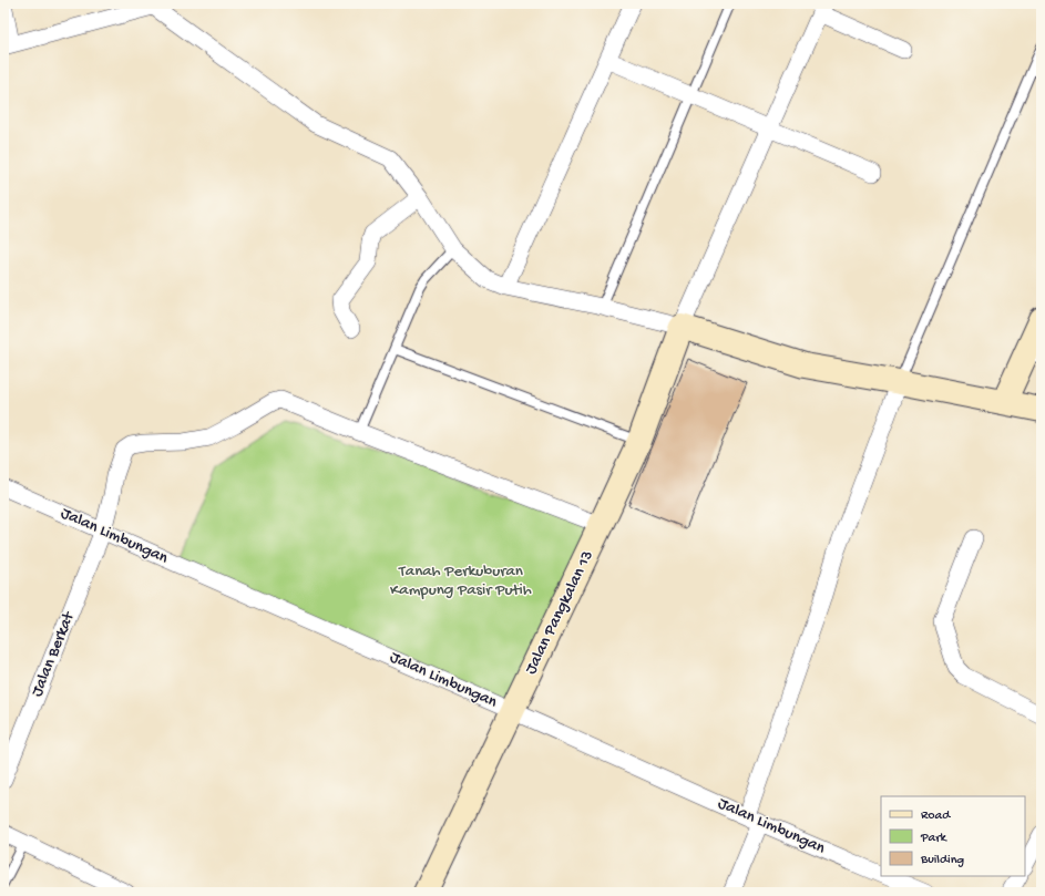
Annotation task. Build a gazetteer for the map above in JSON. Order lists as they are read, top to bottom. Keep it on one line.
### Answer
{"streets":{"street":["Jalan Limbungan","Jalan Pangkalan 13","Jalan Berkat"]},"crossings":[["Jalan Limbungan","Jalan Pangkalan 13"],["Jalan Limbungan","Jalan Berkat"]],"parks":["Tanah Perkuburan Kampung Pasir Putih"],"legend":["Road","Park","Building"]}
